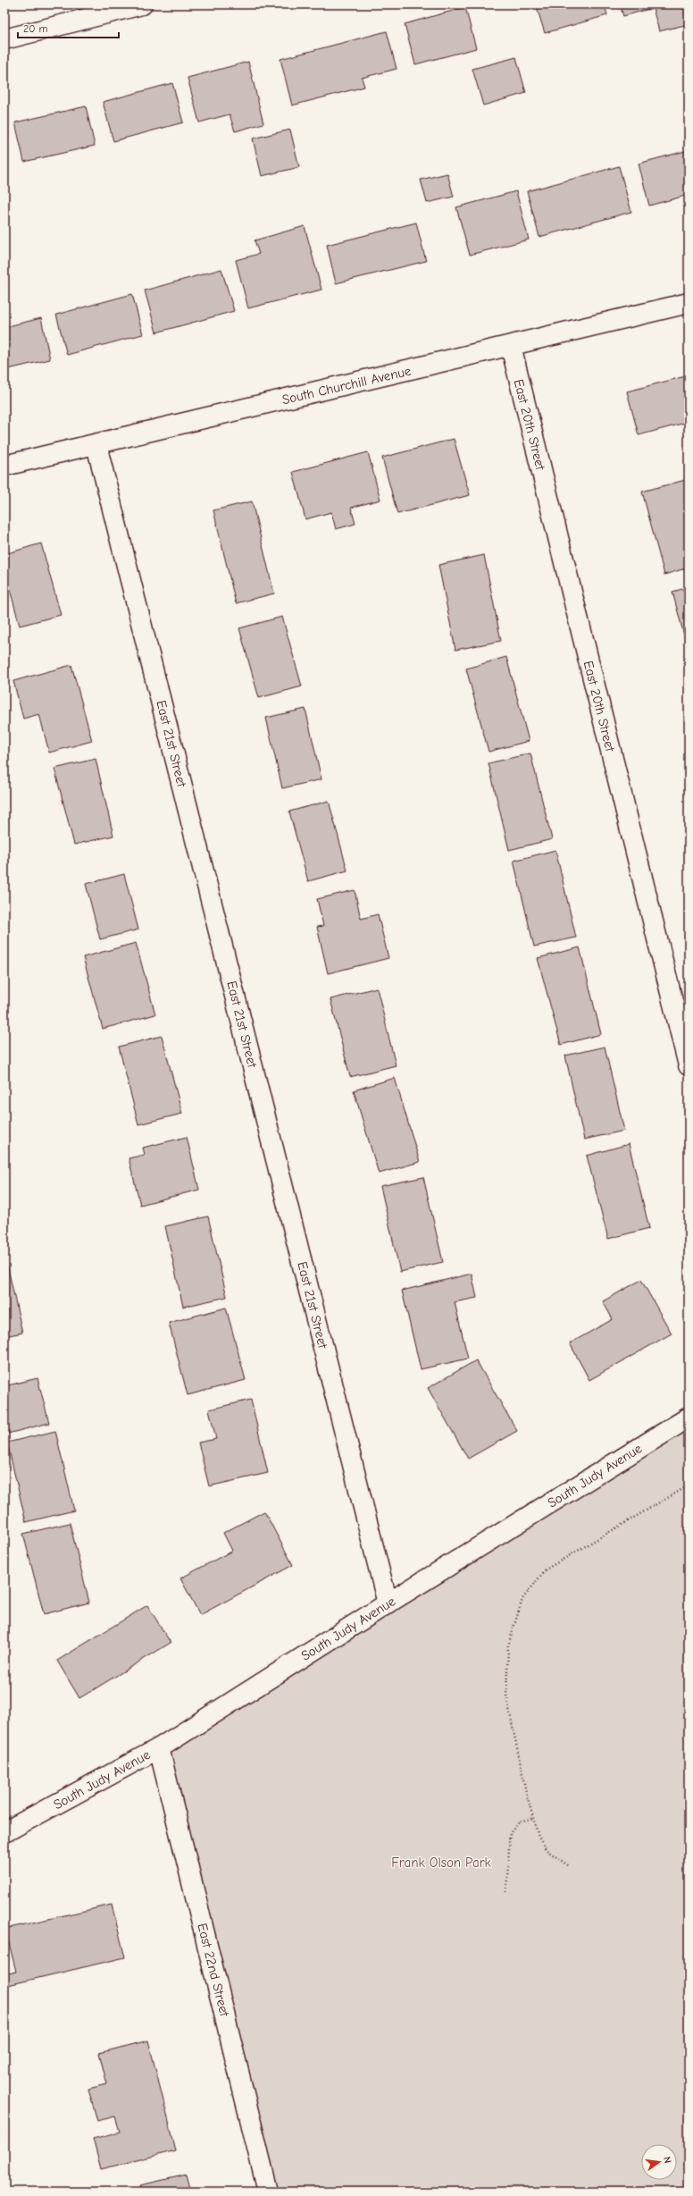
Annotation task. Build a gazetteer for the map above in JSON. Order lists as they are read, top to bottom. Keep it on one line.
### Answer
{"streets":{"street":["South Churchill Avenue","East 20th Street","East 21st Street","South Judy Avenue","East 22nd Street"]},"crossings":[["South Churchill Avenue","East 20th Street"],["South Churchill Avenue","East 21st Street"],["East 21st Street","South Judy Avenue"],["South Judy Avenue","East 22nd Street"]],"parks":["Frank Olson Park"],"scale_bar":"20 m","north":"right"}
